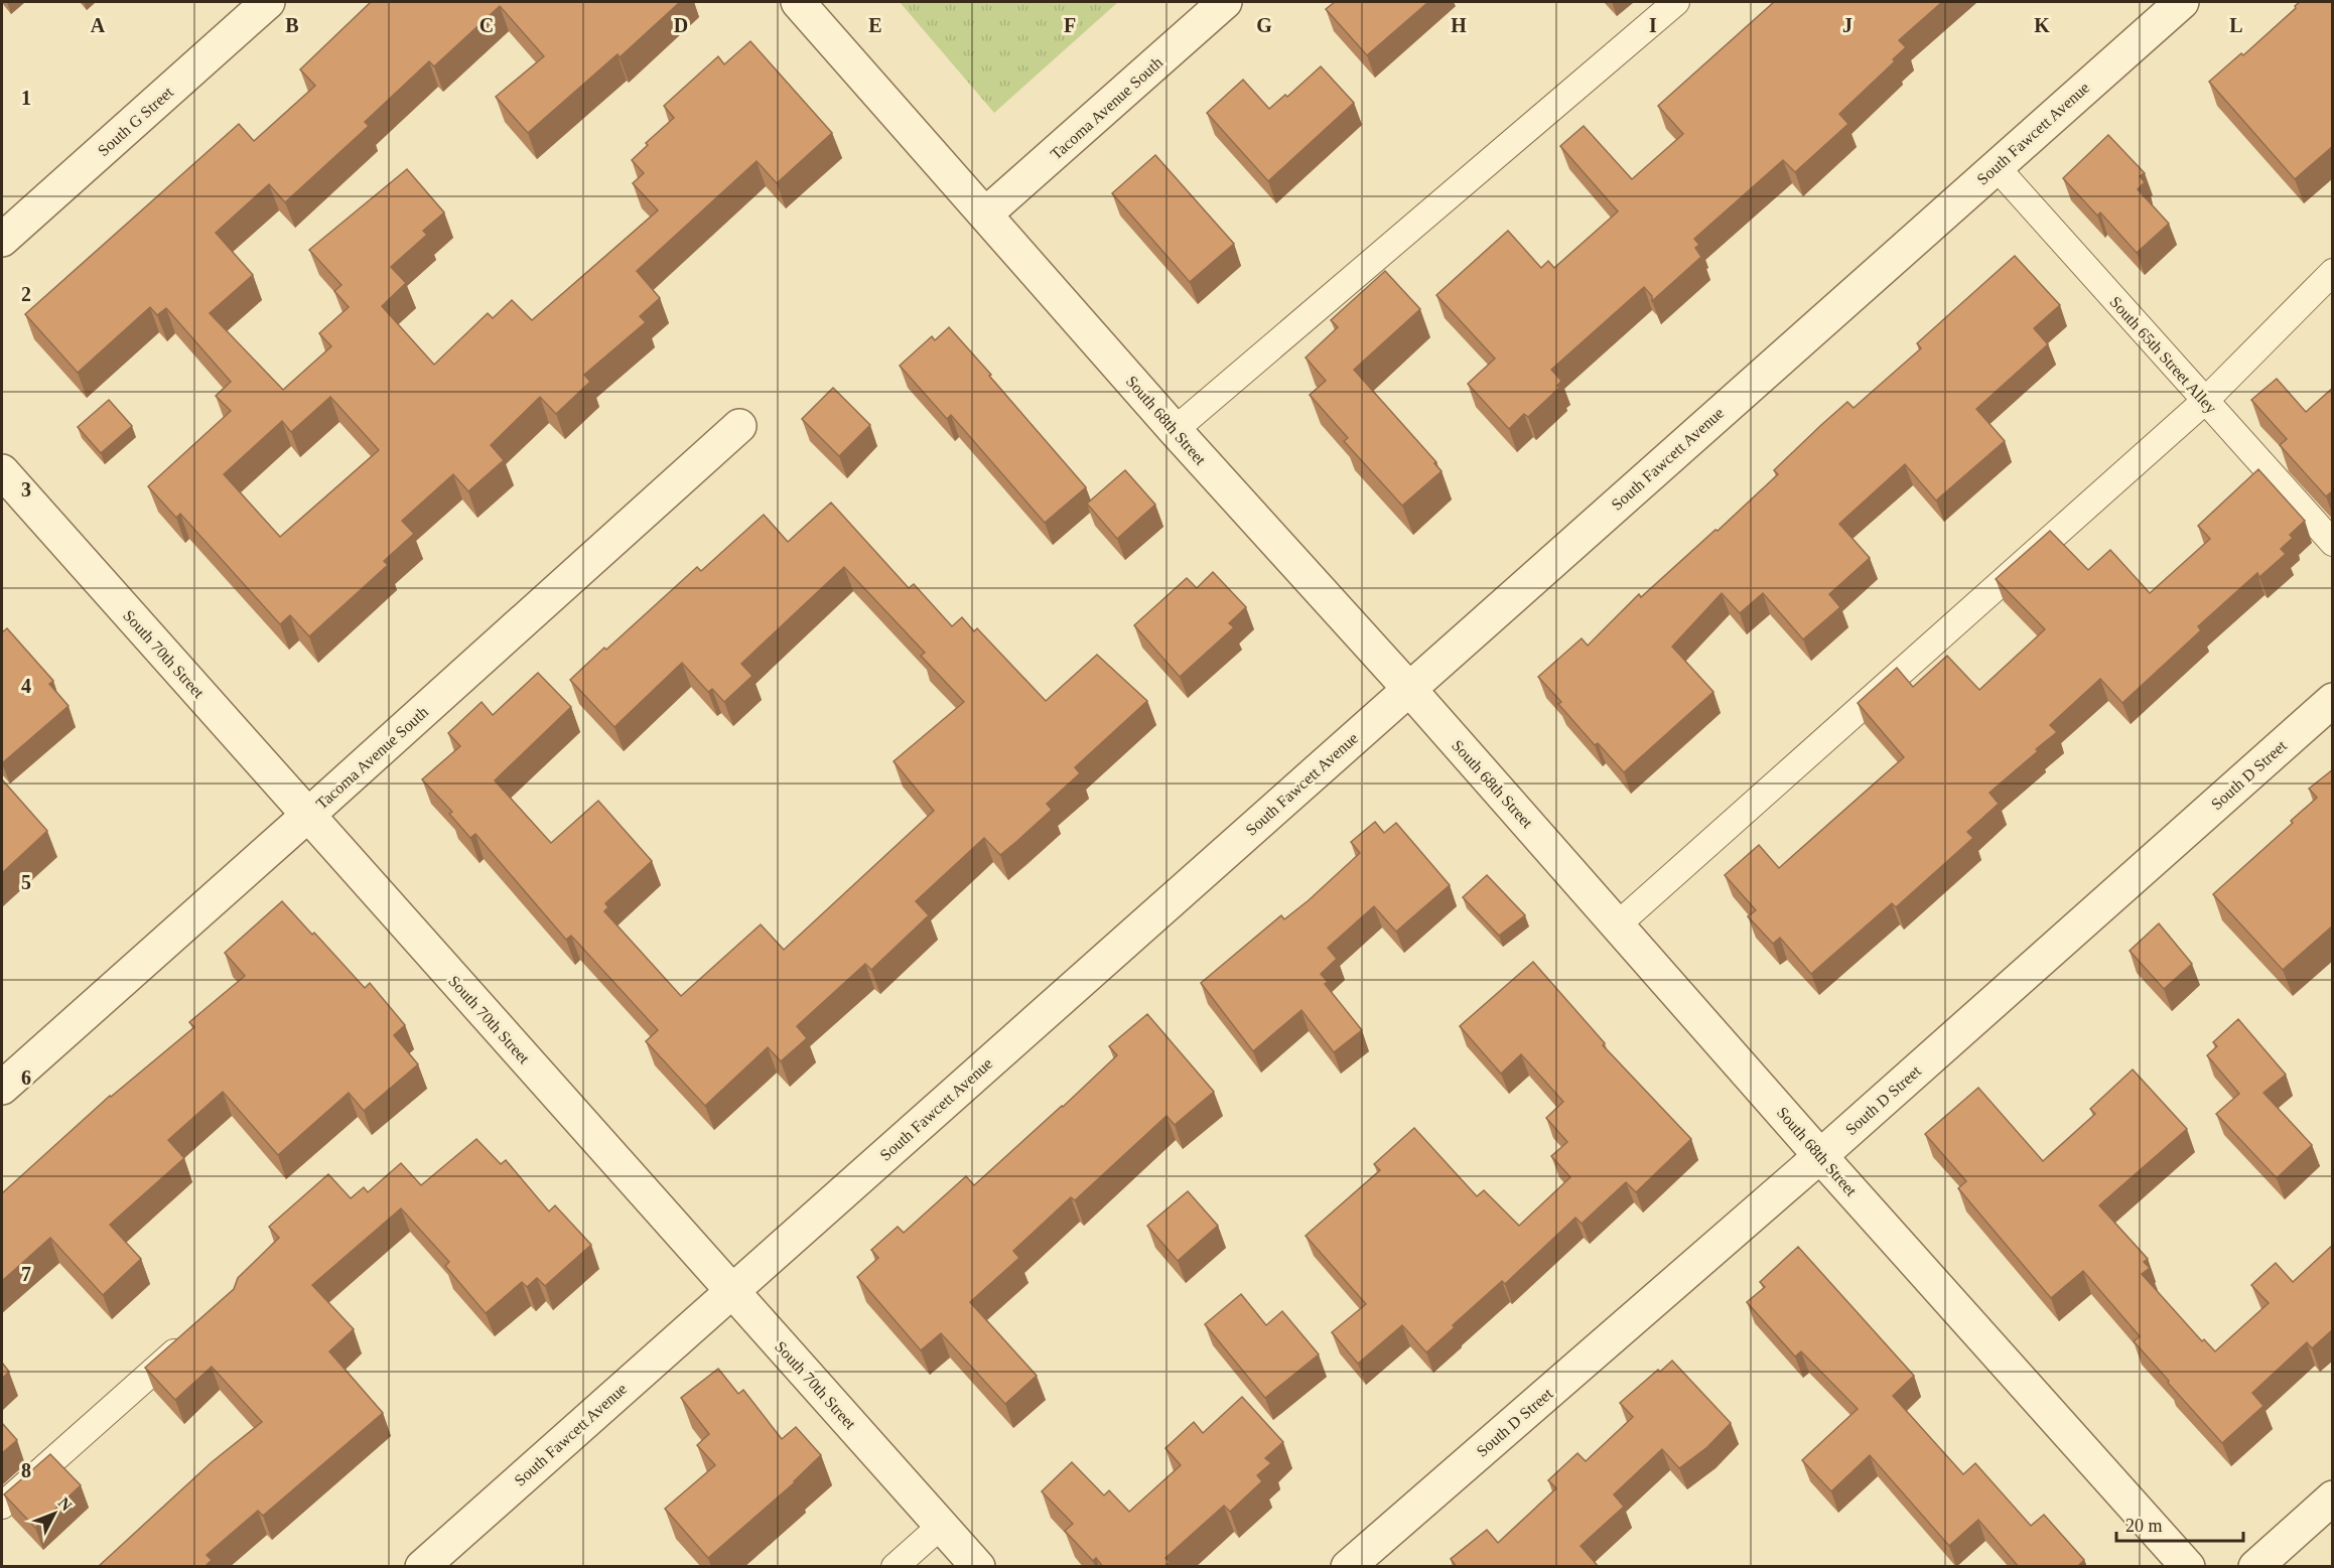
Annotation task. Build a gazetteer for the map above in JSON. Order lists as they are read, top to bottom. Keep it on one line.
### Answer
{"streets":{"street":["Tacoma Avenue South","South G Street","South Fawcett Avenue","South 68th Street","South 70th Street","South D Street"],"lane":["South 65th Street Alley"]},"crossings":[["Tacoma Avenue South","South 68th Street"],["Tacoma Avenue South","South 70th Street"],["South Fawcett Avenue","South 65th Street Alley"],["South Fawcett Avenue","South 68th Street"],["South Fawcett Avenue","South 70th Street"],["South 68th Street","South D Street"]],"scale_bar":"20 m","north":"top right","grid":{"columns":["A","B","C","D","E","F","G","H","I","J","K","L"],"rows":["1","2","3","4","5","6","7","8"]}}
